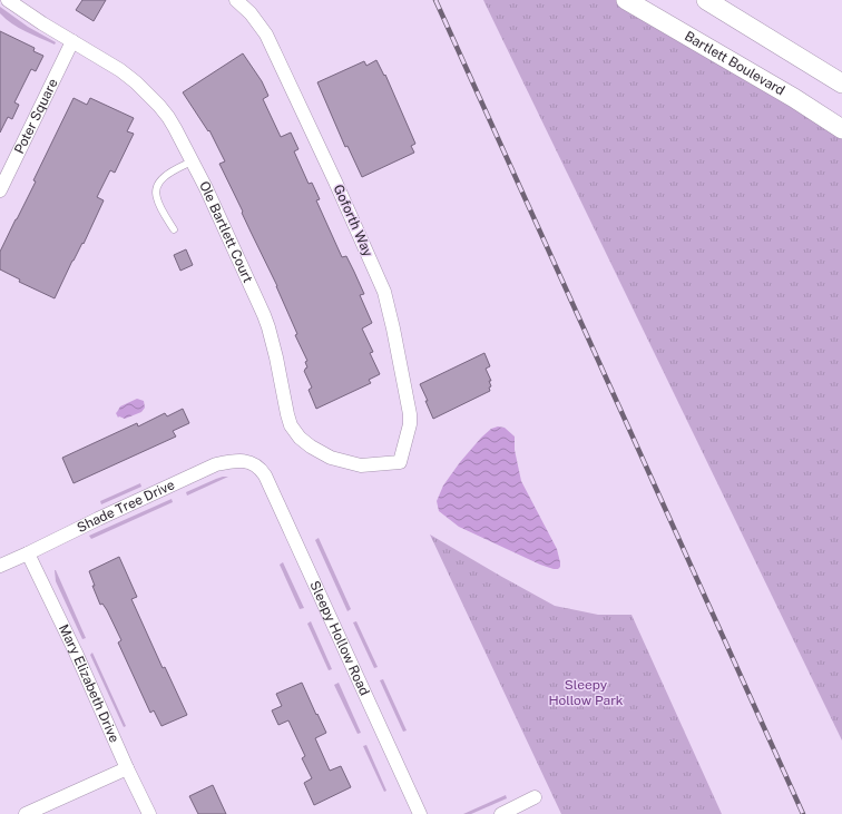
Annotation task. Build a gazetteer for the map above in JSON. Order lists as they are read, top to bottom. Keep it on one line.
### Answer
{"streets":{"main road":["Bartlett Boulevard"],"street":["Poter Square","Goforth Way","Ole Bartlett Court","Shade Tree Drive","Sleepy Hollow Road","Mary Elizabeth Drive"]},"crossings":[["Poter Square","Ole Bartlett Court"],["Goforth Way","Ole Bartlett Court"],["Shade Tree Drive","Sleepy Hollow Road"],["Shade Tree Drive","Mary Elizabeth Drive"]],"parks":["Sleepy Hollow Park"]}
